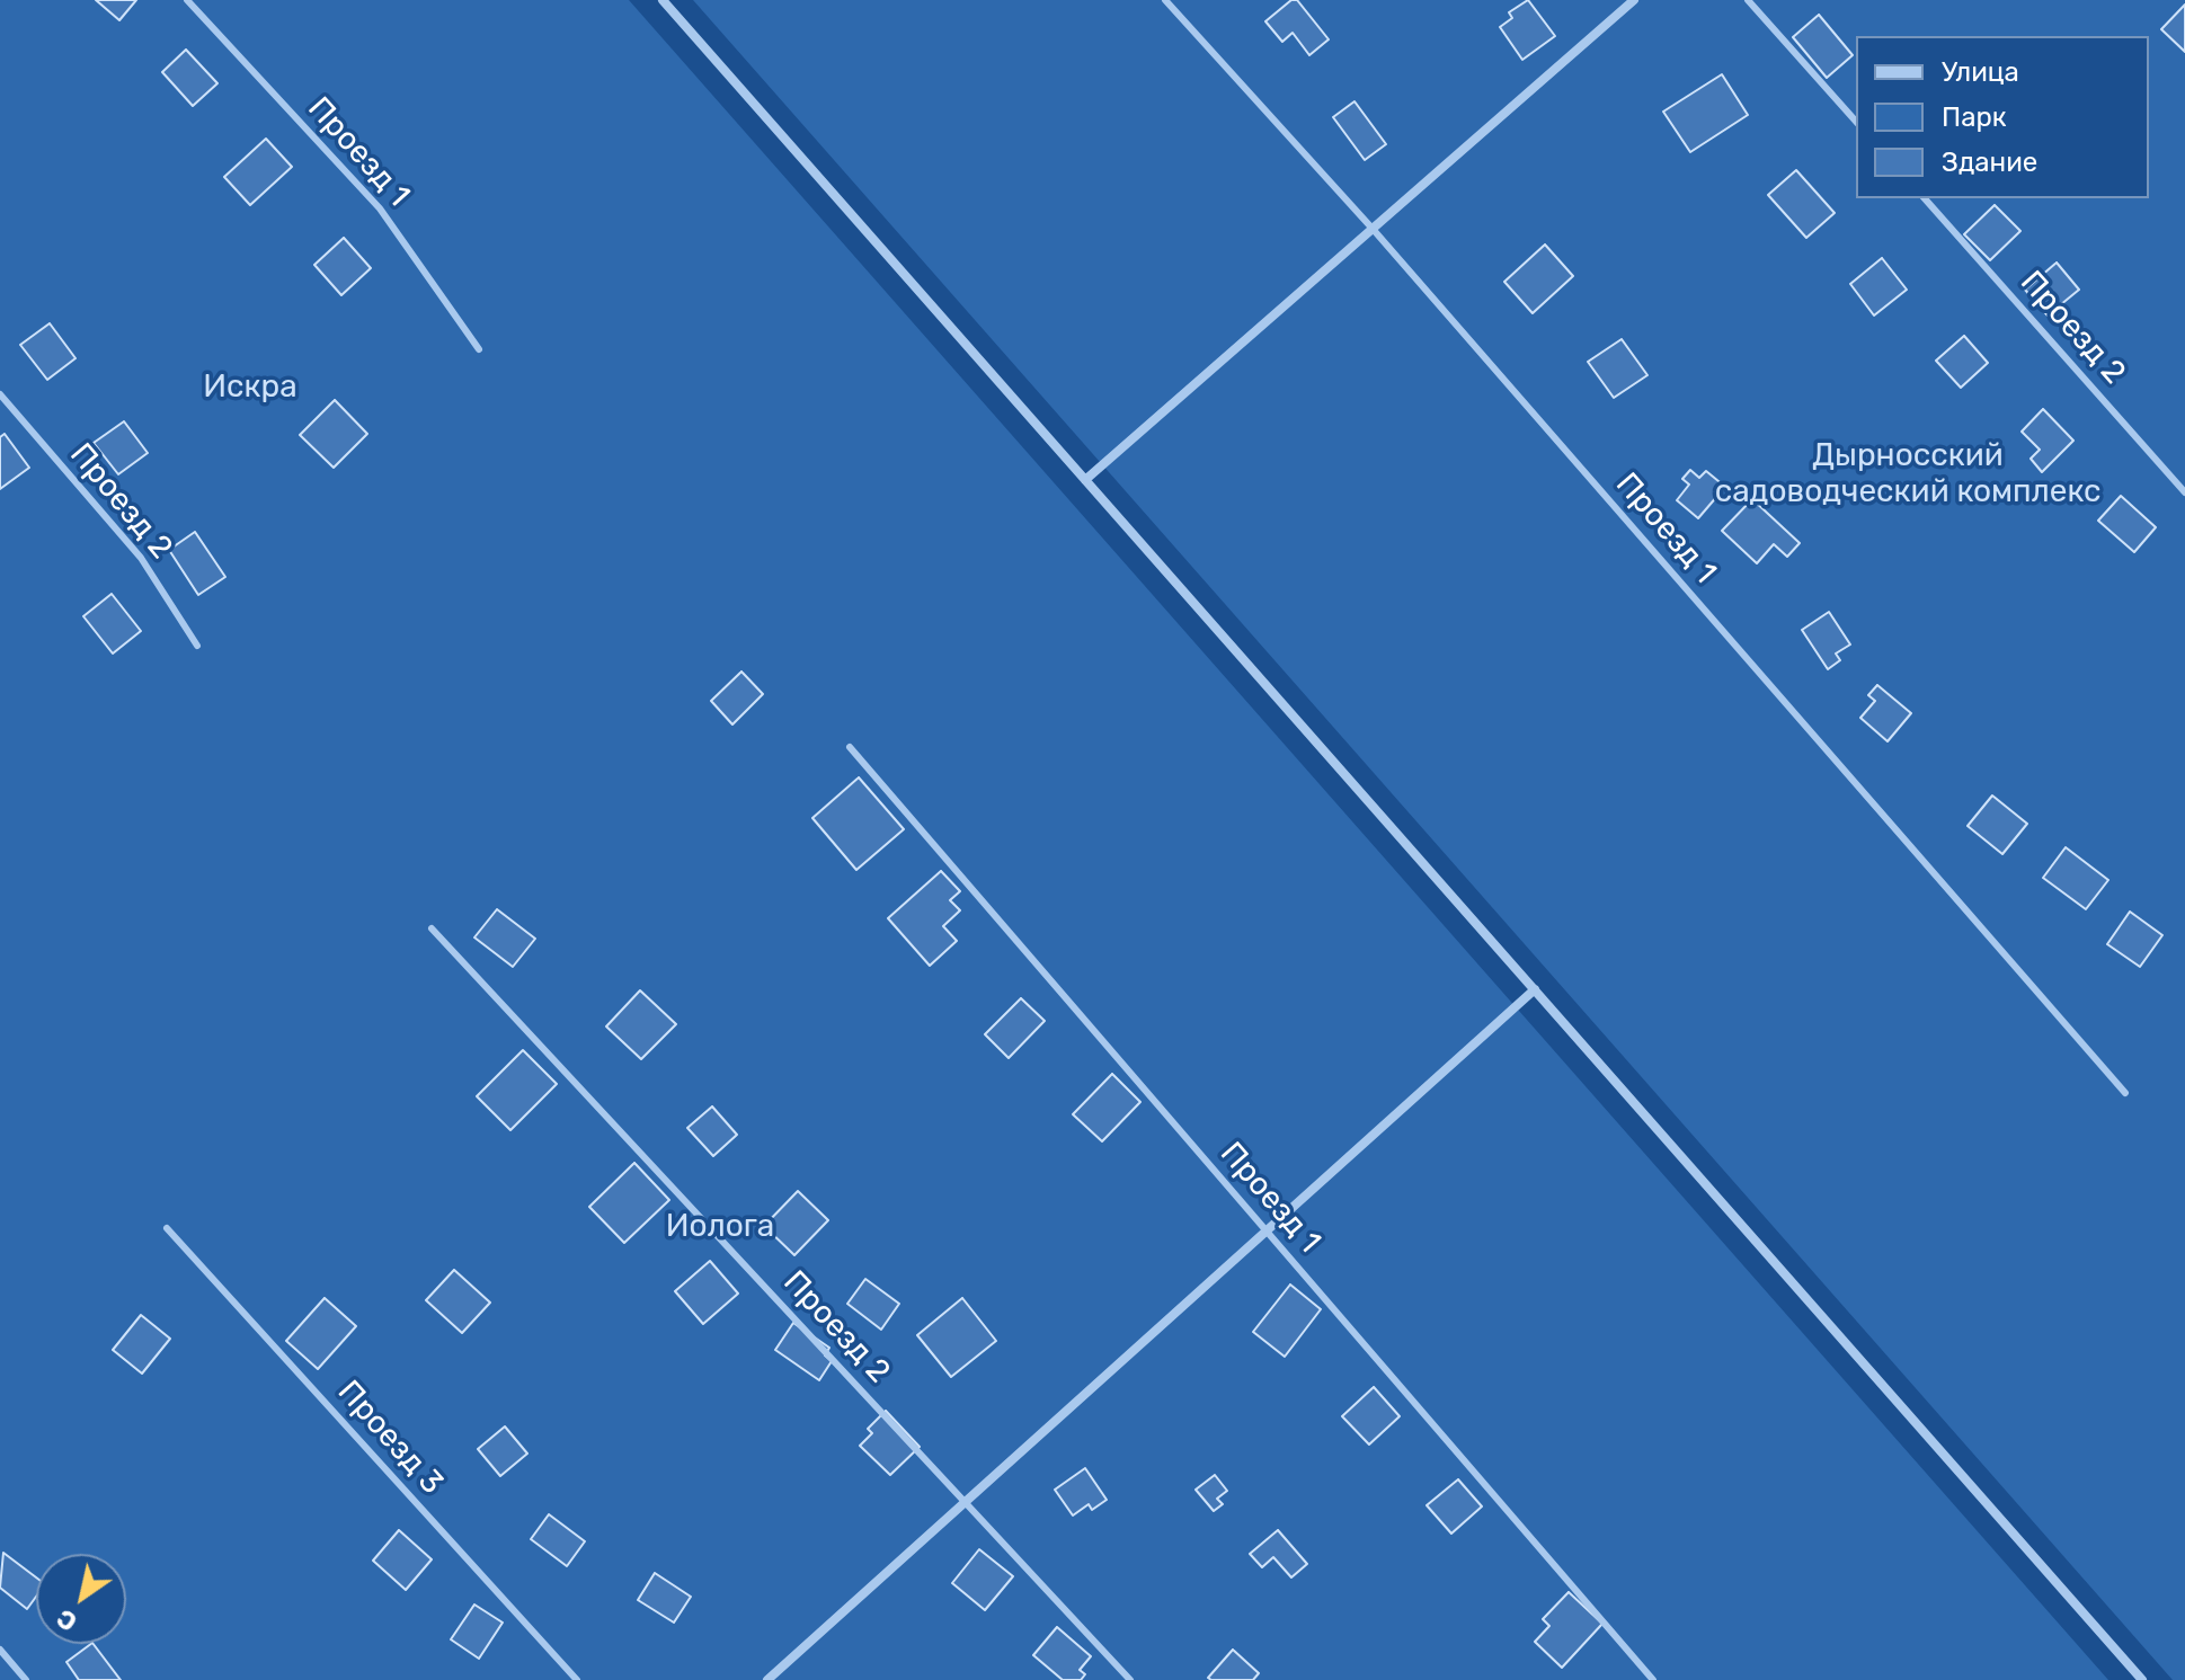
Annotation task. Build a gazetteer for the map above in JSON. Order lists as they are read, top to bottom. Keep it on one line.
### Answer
{"streets":{"lane":["Проезд 1","Проезд 2","Проезд 3"]},"parks":["Искра","Дырносский садоводческий комплекс","Иолога"],"legend":["Улица","Парк","Здание"],"north":"bottom left"}
